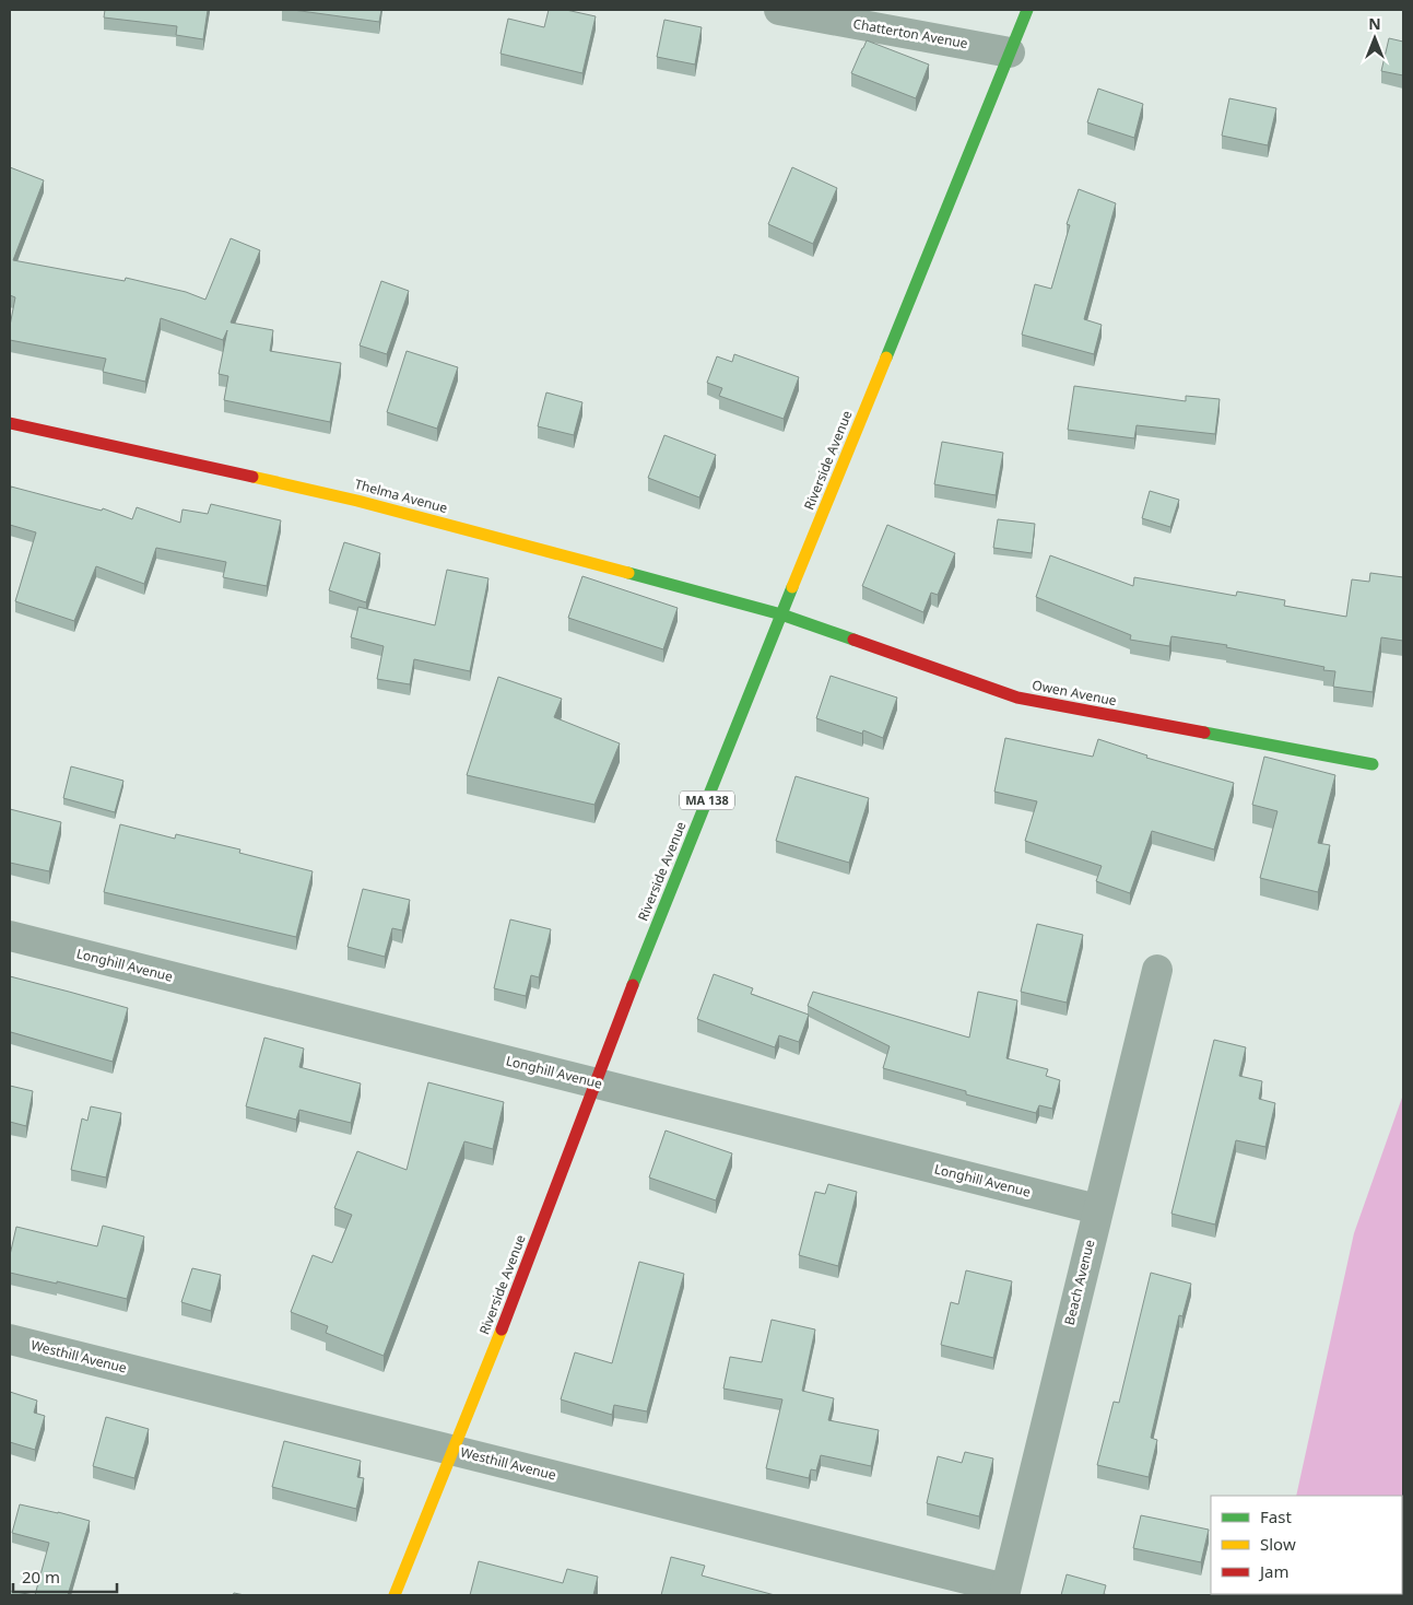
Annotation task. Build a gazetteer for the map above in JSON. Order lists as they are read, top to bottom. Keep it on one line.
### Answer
{"streets":{"main road":["Riverside Avenue","Thelma Avenue","Owen Avenue","MA 138"],"street":["Chatterton Avenue","Longhill Avenue","Beach Avenue","Westhill Avenue"]},"crossings":[["Chatterton Avenue","Riverside Avenue"],["Riverside Avenue","Thelma Avenue"],["Riverside Avenue","Owen Avenue"],["Riverside Avenue","Longhill Avenue"],["Riverside Avenue","Westhill Avenue"],["Thelma Avenue","Owen Avenue"],["Longhill Avenue","Beach Avenue"],["Beach Avenue","Westhill Avenue"]],"legend":["Fast","Slow","Jam"],"scale_bar":"20 m","north":"top"}
